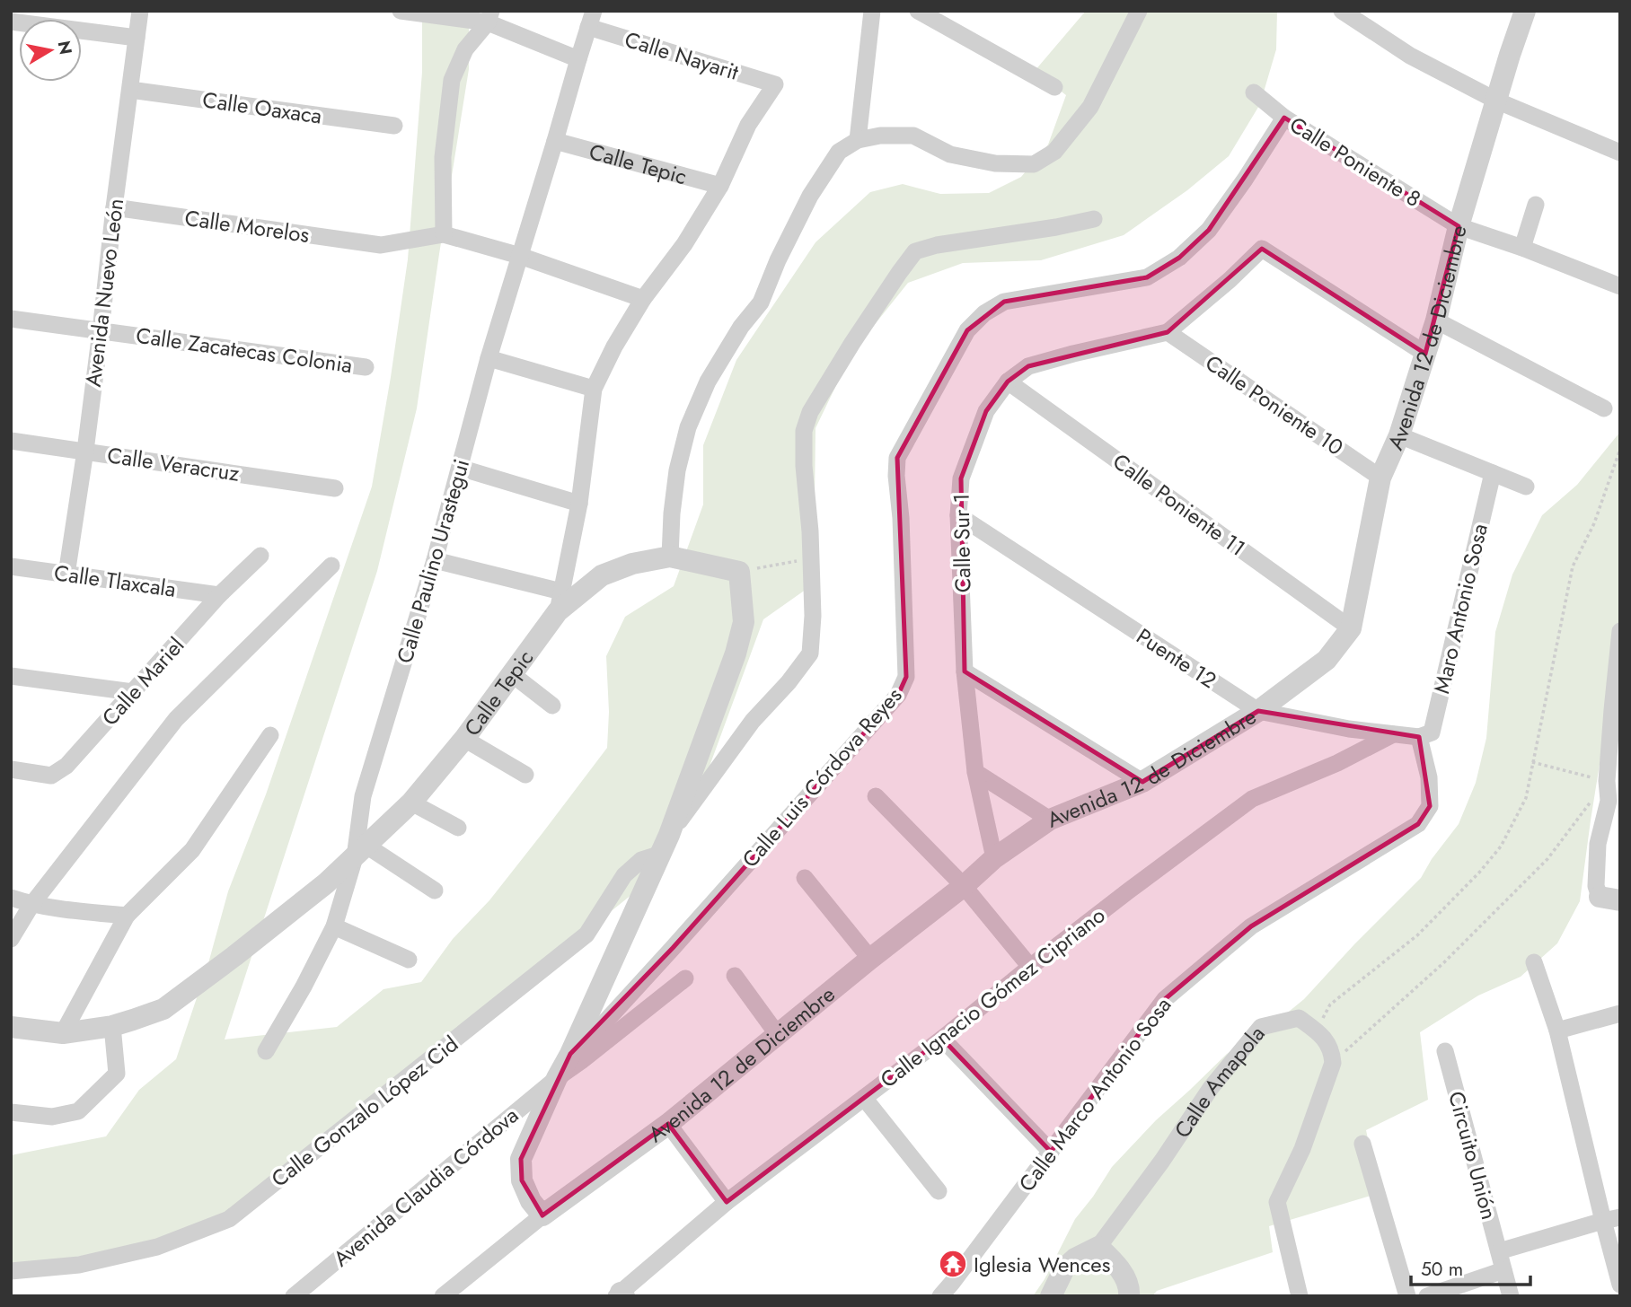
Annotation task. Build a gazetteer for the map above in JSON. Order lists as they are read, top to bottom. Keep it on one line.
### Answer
{"streets":{"street":["Calle Nayarit","Calle Oaxaca","Calle Poniente 8","Calle Tepic","Calle Morelos","Avenida Nuevo León","Avenida 12 de Diciembre","Calle Zacatecas Colonia","Calle Poniente 10","Calle Veracruz","Calle Poniente 11","Calle Sur 1","Calle Paulino Urastegui","Calle Tlaxcala","Maro Antonio Sosa","Puente 12","Calle Mariel","Calle Luis Córdova Reyes","Calle Ignacio Gómez Cipriano","Calle Amapola","Calle Marco Antonio Sosa","Calle Gonzalo López Cid","Circuito Unión","Avenida Claudia Córdova"]},"crossings":[["Calle Nayarit","Calle Tepic"],["Calle Nayarit","Calle Paulino Urastegui"],["Calle Oaxaca","Avenida Nuevo León"],["Calle Poniente 8","Avenida 12 de Diciembre"],["Calle Poniente 8","Calle Luis Córdova Reyes"],["Calle Tepic","Calle Paulino Urastegui"],["Calle Morelos","Avenida Nuevo León"],["Avenida Nuevo León","Calle Zacatecas Colonia"],["Avenida Nuevo León","Calle Veracruz"],["Avenida Nuevo León","Calle Tlaxcala"],["Avenida 12 de Diciembre","Calle Poniente 10"],["Avenida 12 de Diciembre","Calle Poniente 11"],["Avenida 12 de Diciembre","Calle Sur 1"],["Avenida 12 de Diciembre","Puente 12"],["Calle Poniente 10","Calle Sur 1"],["Calle Poniente 11","Calle Sur 1"],["Calle Sur 1","Puente 12"],["Calle Tlaxcala","Calle Mariel"],["Maro Antonio Sosa","Puente 12"],["Maro Antonio Sosa","Calle Marco Antonio Sosa"],["Puente 12","Calle Ignacio Gómez Cipriano"],["Puente 12","Calle Marco Antonio Sosa"]],"places":{"temple":["Iglesia Wences"]},"scale_bar":"50 m","north":"right"}
